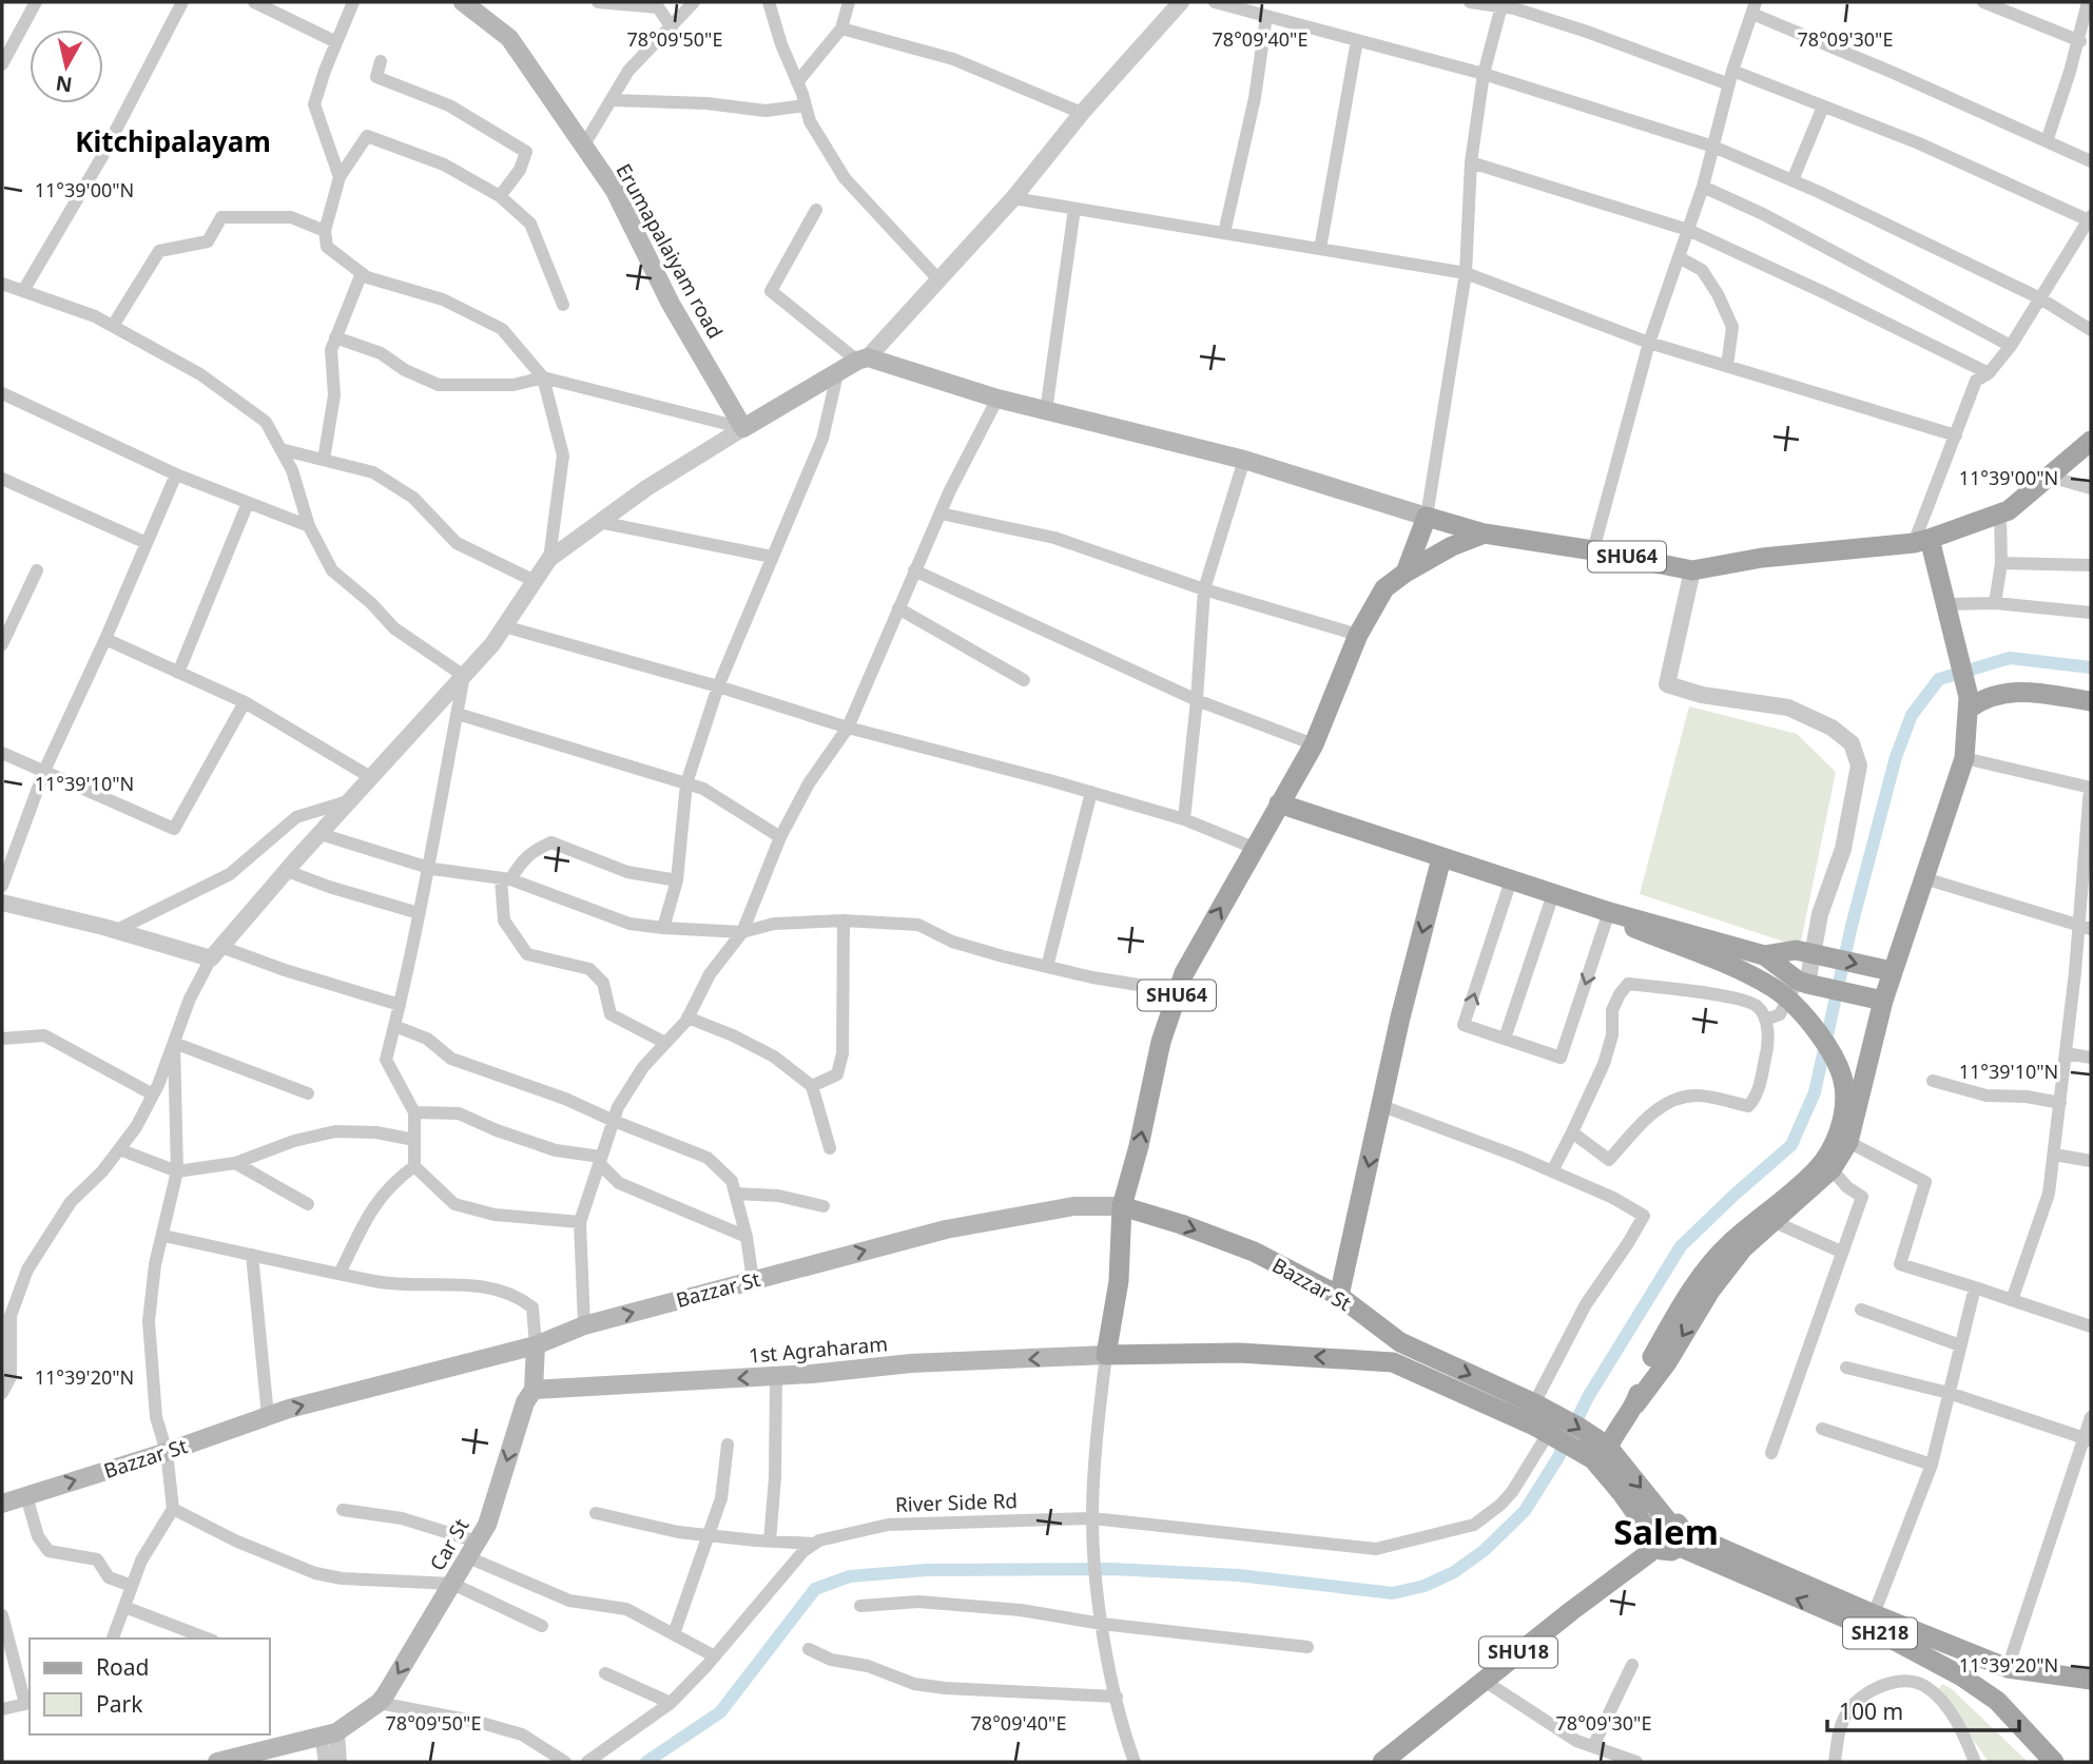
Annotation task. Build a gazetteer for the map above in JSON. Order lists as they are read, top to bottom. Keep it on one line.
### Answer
{"streets":{"main road":["Erumapalaiyam road","SHU64","Bazzar St","1st Agraharam","Car St","SH218","SHU18"],"street":["River Side Rd"]},"crossings":[["SHU64","Bazzar St"],["SHU64","1st Agraharam"],["Bazzar St","River Side Rd"],["Bazzar St","Car St"],["1st Agraharam","Car St"]],"one_way":["Bazzar St","1st Agraharam","Car St"],"districts":["Kitchipalayam","Salem"],"legend":["Road","Park"],"scale_bar":"100 m","north":"bottom","coordinates":["78°09'50\"E","78°09'40\"E","78°09'30\"E","11°39'00\"N","11°39'10\"N","11°39'20\"N"]}
